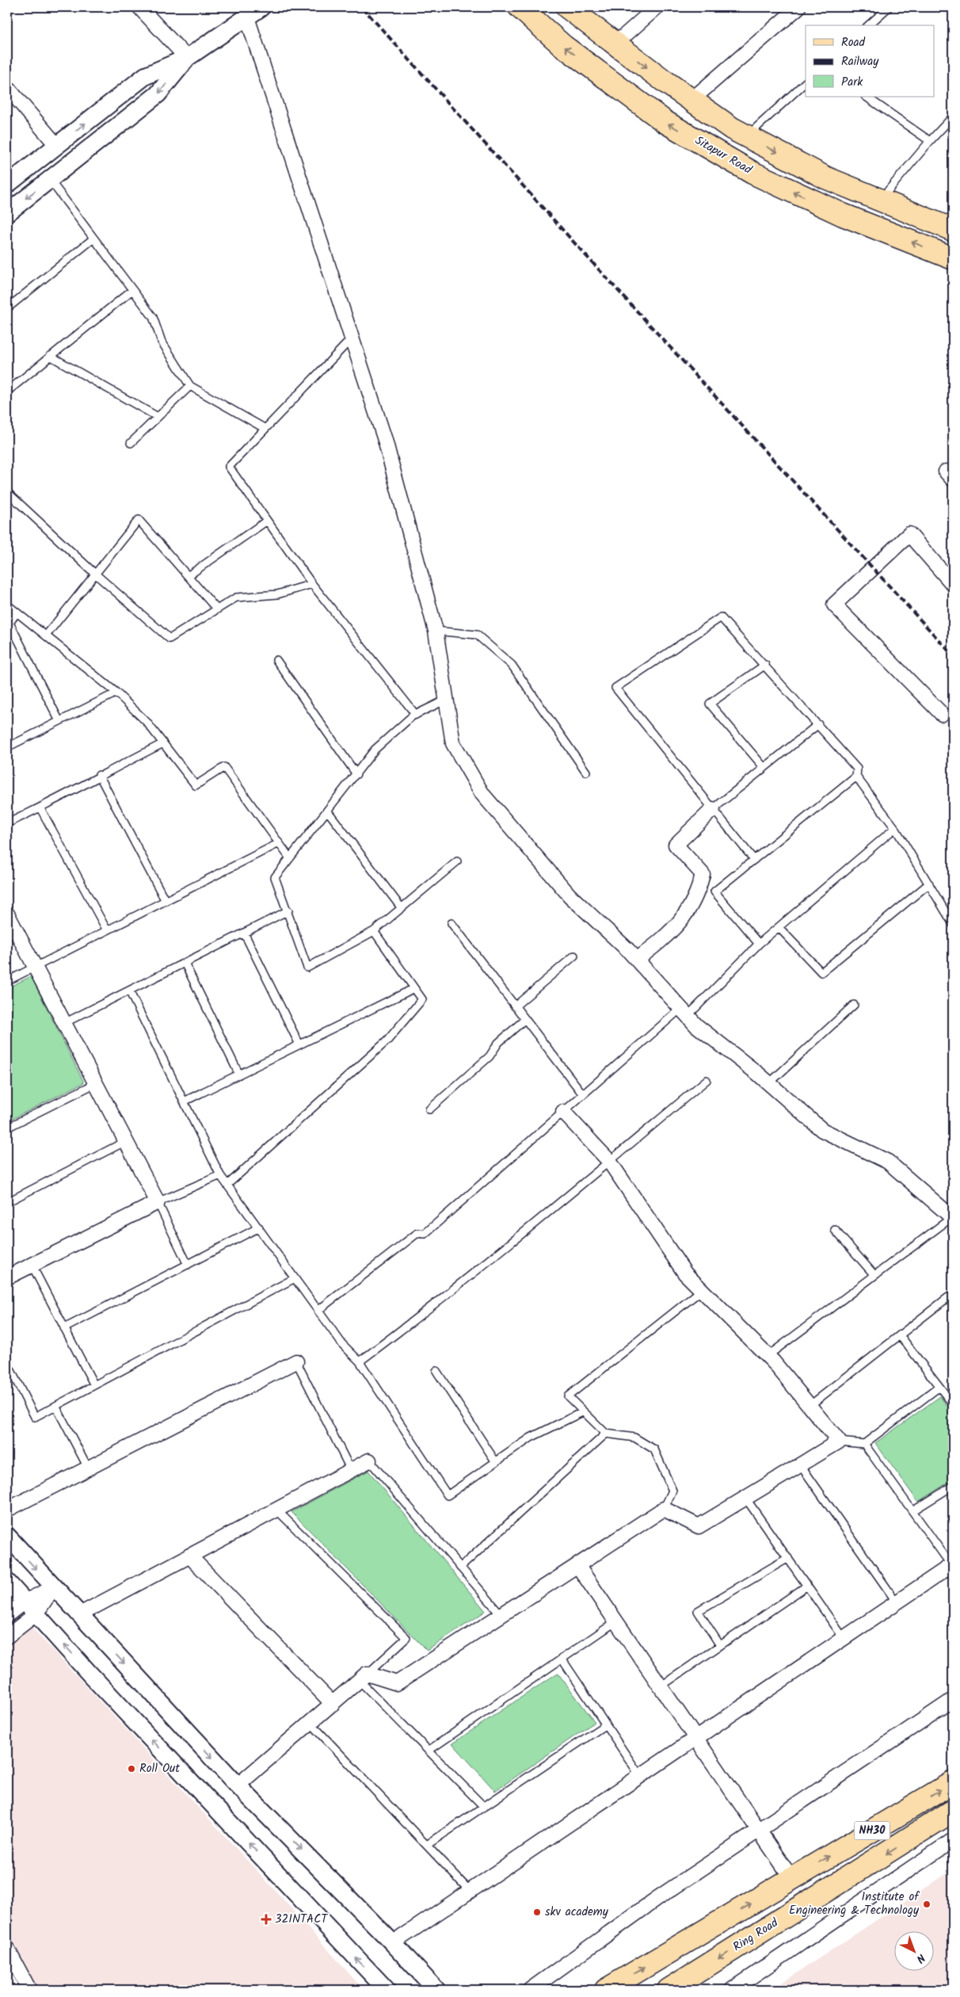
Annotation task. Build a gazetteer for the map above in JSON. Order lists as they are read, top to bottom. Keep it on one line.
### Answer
{"streets":{"main road":["Sitapur Road","NH30","Ring Road"]},"crossings":[["NH30","Ring Road"]],"places":{"other":["Roll Out","Institute of Engineering & Technology","skv academy"],"health":["32INTACT"]},"legend":["Road","Railway","Park"],"north":"bottom right"}
